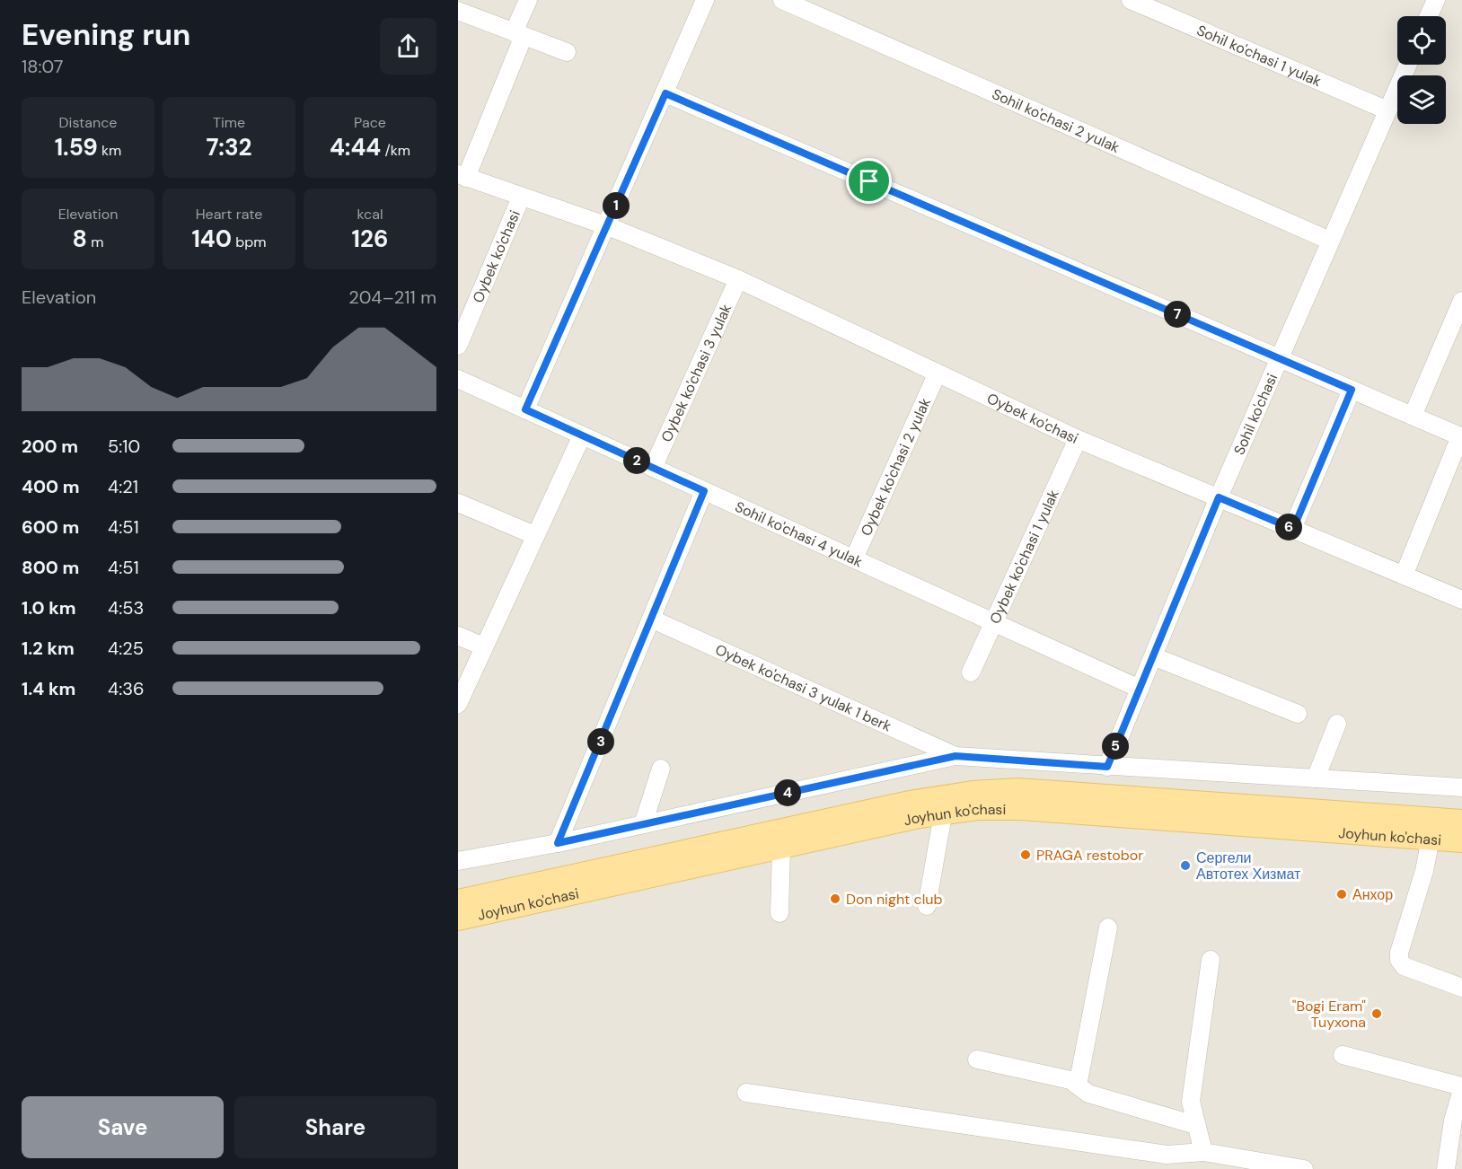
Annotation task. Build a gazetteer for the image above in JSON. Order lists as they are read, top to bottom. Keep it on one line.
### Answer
{"streets":{"main road":["Joyhun ko'chasi"],"street":["Sohil ko'chasi 1 yulak","Sohil ko'chasi 2 yulak","Oybek ko'chasi","Oybek ko'chasi 3 yulak","Sohil ko'chasi","Oybek ko'chasi 2 yulak","Sohil ko'chasi 4 yulak","Oybek ko'chasi 1 yulak","Oybek ko'chasi 3 yulak 1 berk"]},"crossings":[["Sohil ko'chasi 1 yulak","Sohil ko'chasi"],["Sohil ko'chasi 2 yulak","Sohil ko'chasi"],["Oybek ko'chasi","Oybek ko'chasi 3 yulak"],["Oybek ko'chasi","Sohil ko'chasi"],["Oybek ko'chasi","Oybek ko'chasi 2 yulak"],["Oybek ko'chasi","Oybek ko'chasi 1 yulak"],["Oybek ko'chasi 3 yulak","Sohil ko'chasi 4 yulak"],["Sohil ko'chasi","Sohil ko'chasi 4 yulak"],["Oybek ko'chasi 2 yulak","Sohil ko'chasi 4 yulak"],["Sohil ko'chasi 4 yulak","Oybek ko'chasi 1 yulak"]],"places":["PRAGA restobor","Сергели Автотех Хизмат","Анхор","Don night club","\"Bogi Eram\" Tuyxona"],"page":{"heading":["Evening run","18:07"],"stats":[["Distance","1.59 km"],["Time","7:32"],["Pace","4:44 /km"],["Elevation","8 m"],["Heart rate","140 bpm"],["kcal","126"]],"pins":["1","7","2","6","3","5","4"],"chart":["Elevation","204–211 m"],"list":[{"name":"200 m","note":"5:10"},{"name":"400 m","note":"4:21"},{"name":"600 m","note":"4:51"},{"name":"800 m","note":"4:51"},{"name":"1.0 km","note":"4:53"},{"name":"1.2 km","note":"4:25"},{"name":"1.4 km","note":"4:36"}],"buttons":["Save","Share"]}}
